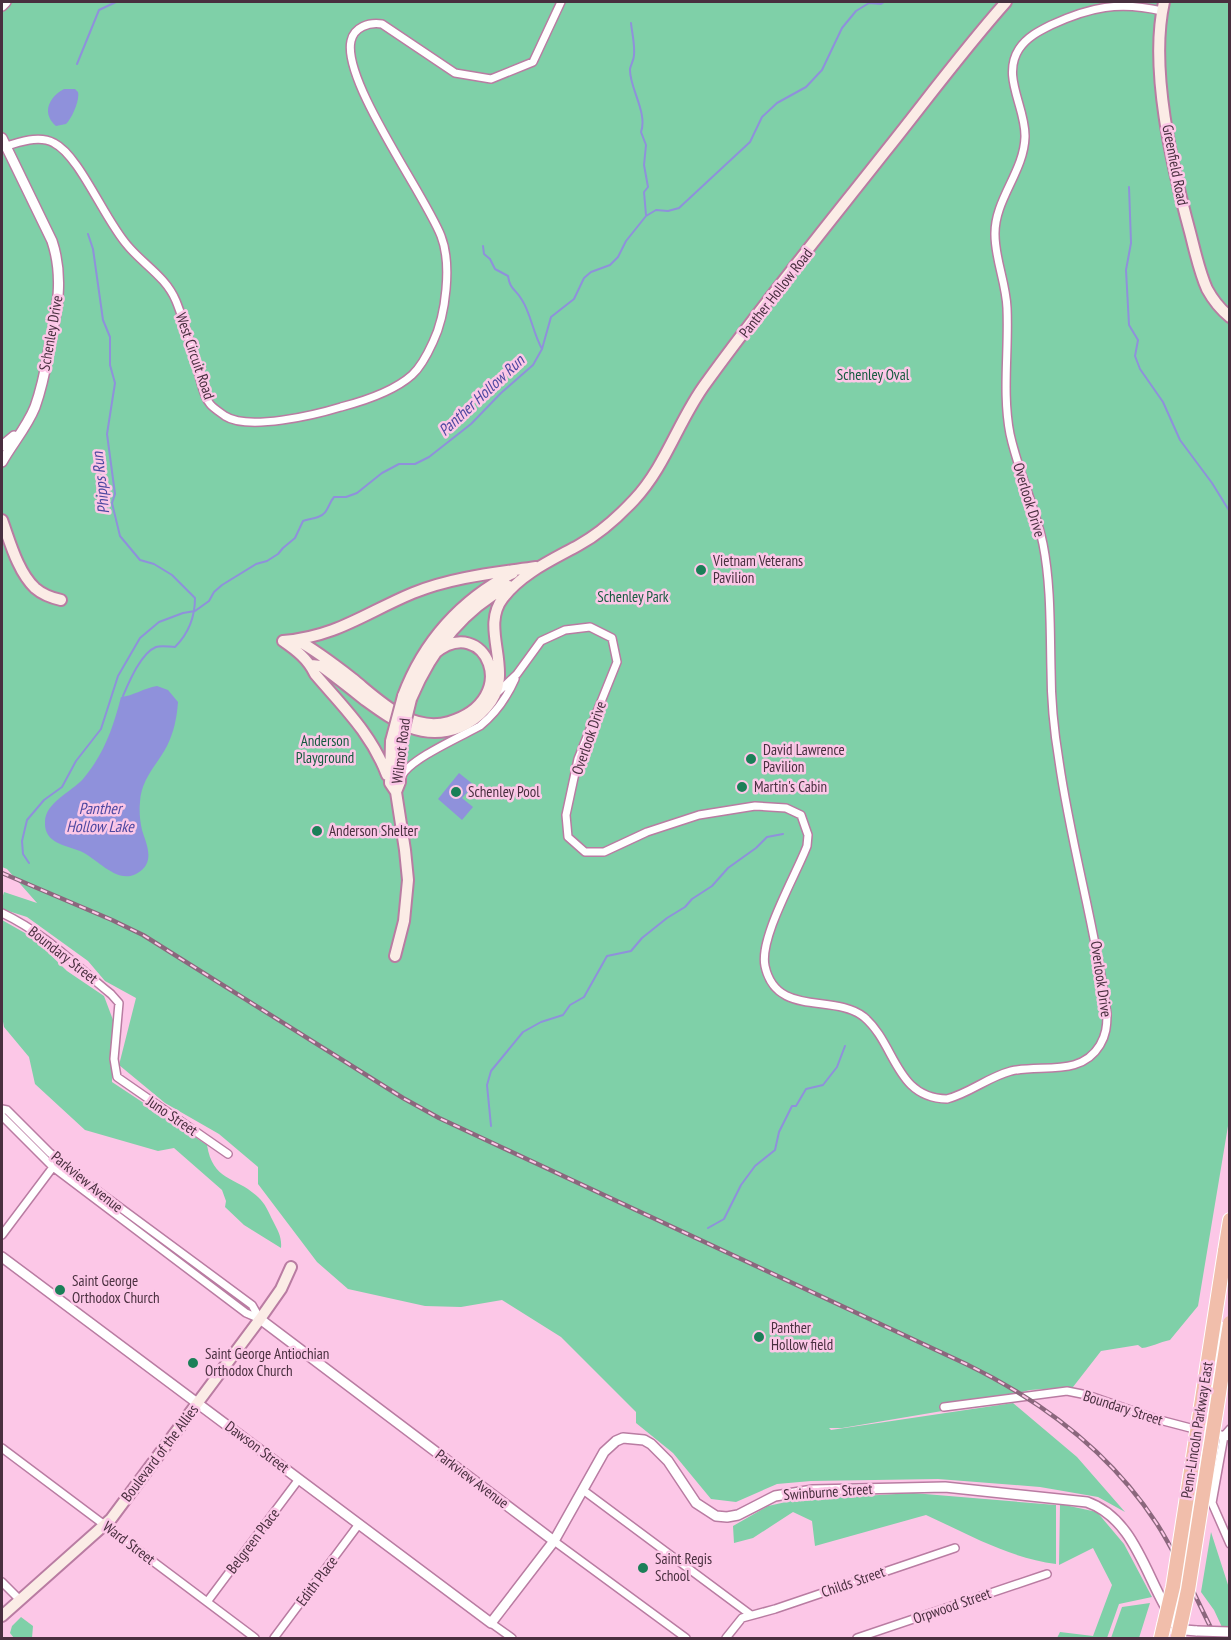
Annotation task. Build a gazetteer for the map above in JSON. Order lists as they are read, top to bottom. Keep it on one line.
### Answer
{"streets":{"highway":["Penn-Lincoln Parkway East"],"main road":["Greenfield Road","Panther Hollow Road","Wilmot Road","Boulevard of the Allies"],"street":["Schenley Drive","West Circuit Road","Overlook Drive","Boundary Street","Juno Street","Parkview Avenue","Dawson Street","Swinburne Street","Belgreen Place","Ward Street","Edith Place","Childs Street","Orpwood Street"]},"crossings":[["Greenfield Road","Overlook Drive"],["Panther Hollow Road","Wilmot Road"],["Schenley Drive","West Circuit Road"],["Overlook Drive","Wilmot Road"],["Boundary Street","Juno Street"],["Parkview Avenue","Boulevard of the Allies"],["Parkview Avenue","Swinburne Street"],["Dawson Street","Boulevard of the Allies"],["Dawson Street","Swinburne Street"],["Dawson Street","Belgreen Place"],["Dawson Street","Edith Place"],["Boulevard of the Allies","Ward Street"],["Belgreen Place","Ward Street"]],"water":["Panther Hollow Run","Phipps Run","Panther Hollow Lake"],"parks":["Schenley Oval","Schenley Park","Anderson Playground"],"places":["Vietnam Veterans Pavilion","David Lawrence Pavilion","Martin's Cabin","Schenley Pool","Anderson Shelter","Saint George Orthodox Church","Panther Hollow field","Saint George Antiochian Orthodox Church","Saint Regis School"]}
